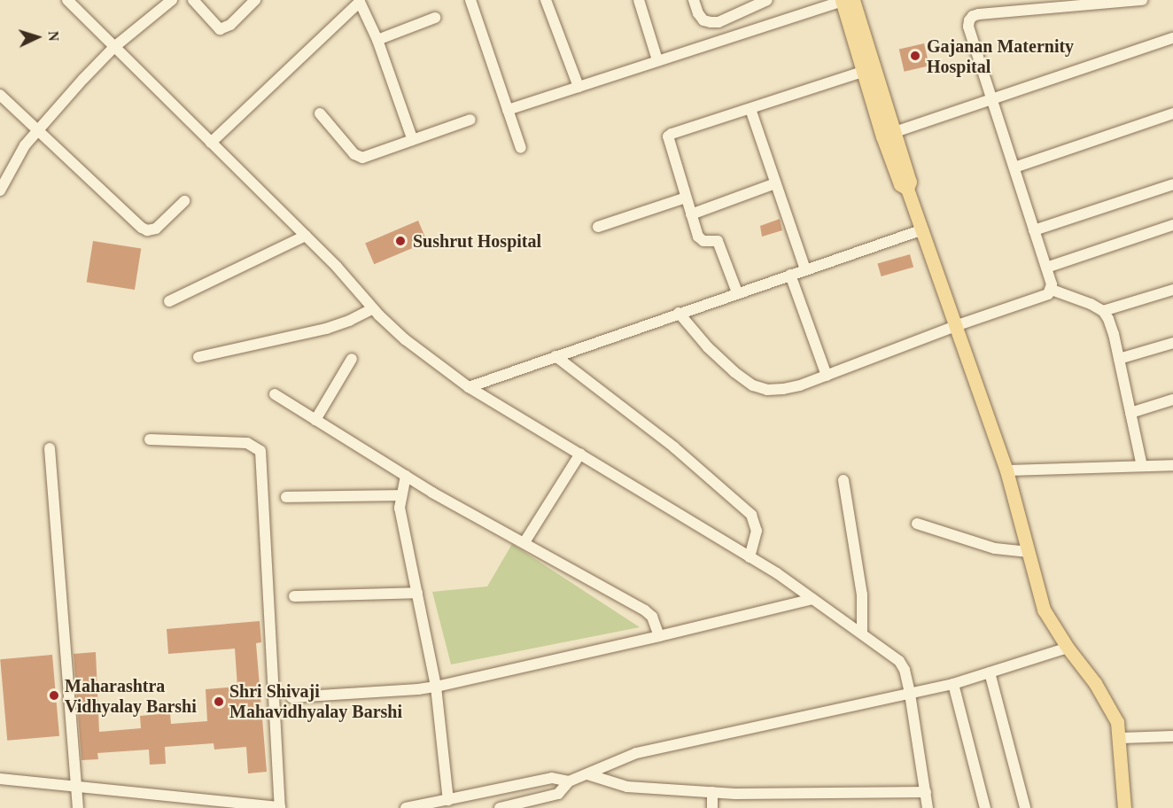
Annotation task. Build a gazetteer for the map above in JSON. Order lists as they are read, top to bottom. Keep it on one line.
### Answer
{"places":["Gajanan Maternity Hospital","Sushrut Hospital","Maharashtra Vidhyalay Barshi","Shri Shivaji Mahavidhyalay Barshi"],"north":"right"}
